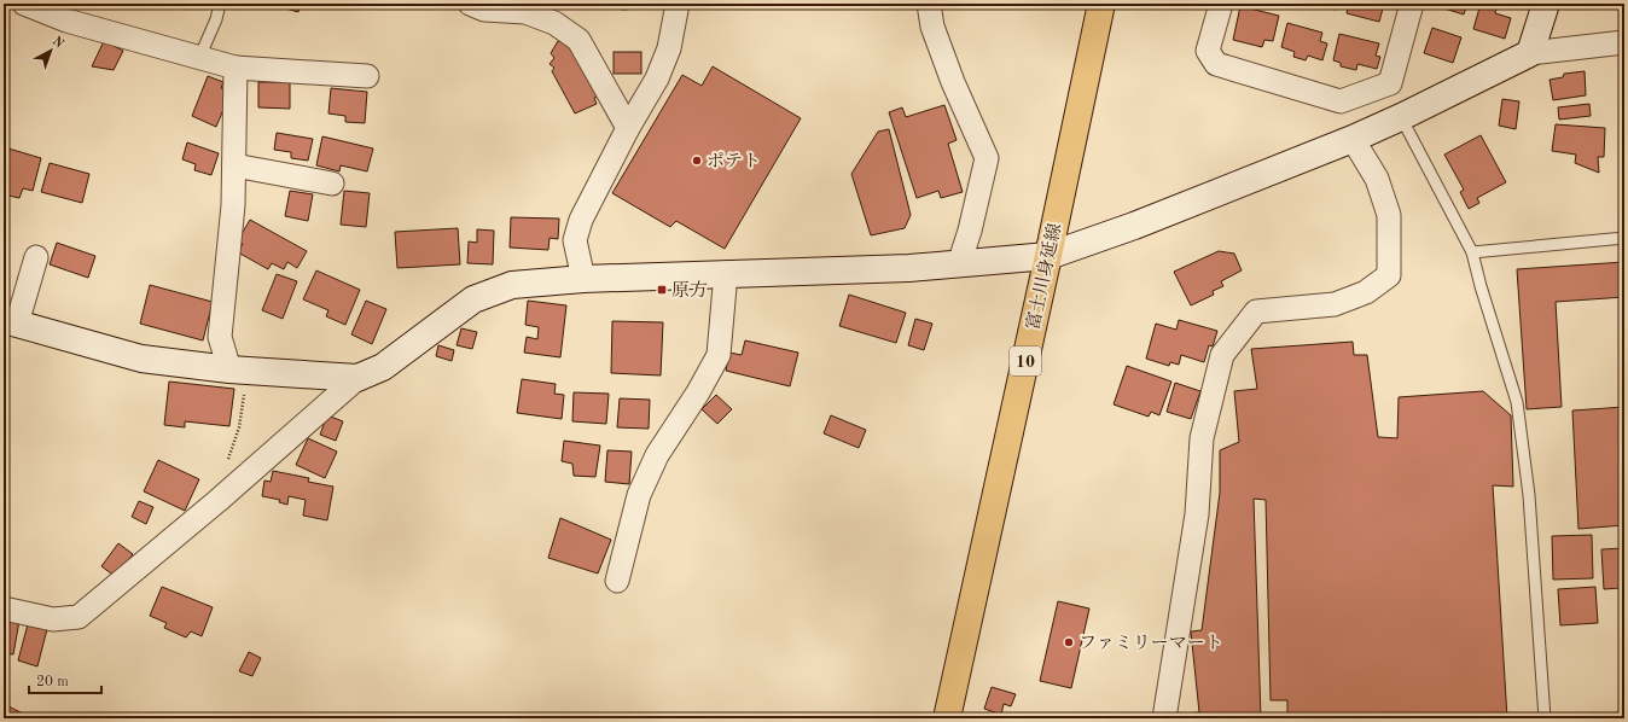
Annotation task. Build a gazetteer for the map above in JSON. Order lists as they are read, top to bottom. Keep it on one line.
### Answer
{"streets":{"main road":["富士川身延線","10"]},"places":{"other":["ポテト","ファミリーマート"],"transit":["原方"]},"scale_bar":"20 m","north":"top right"}
